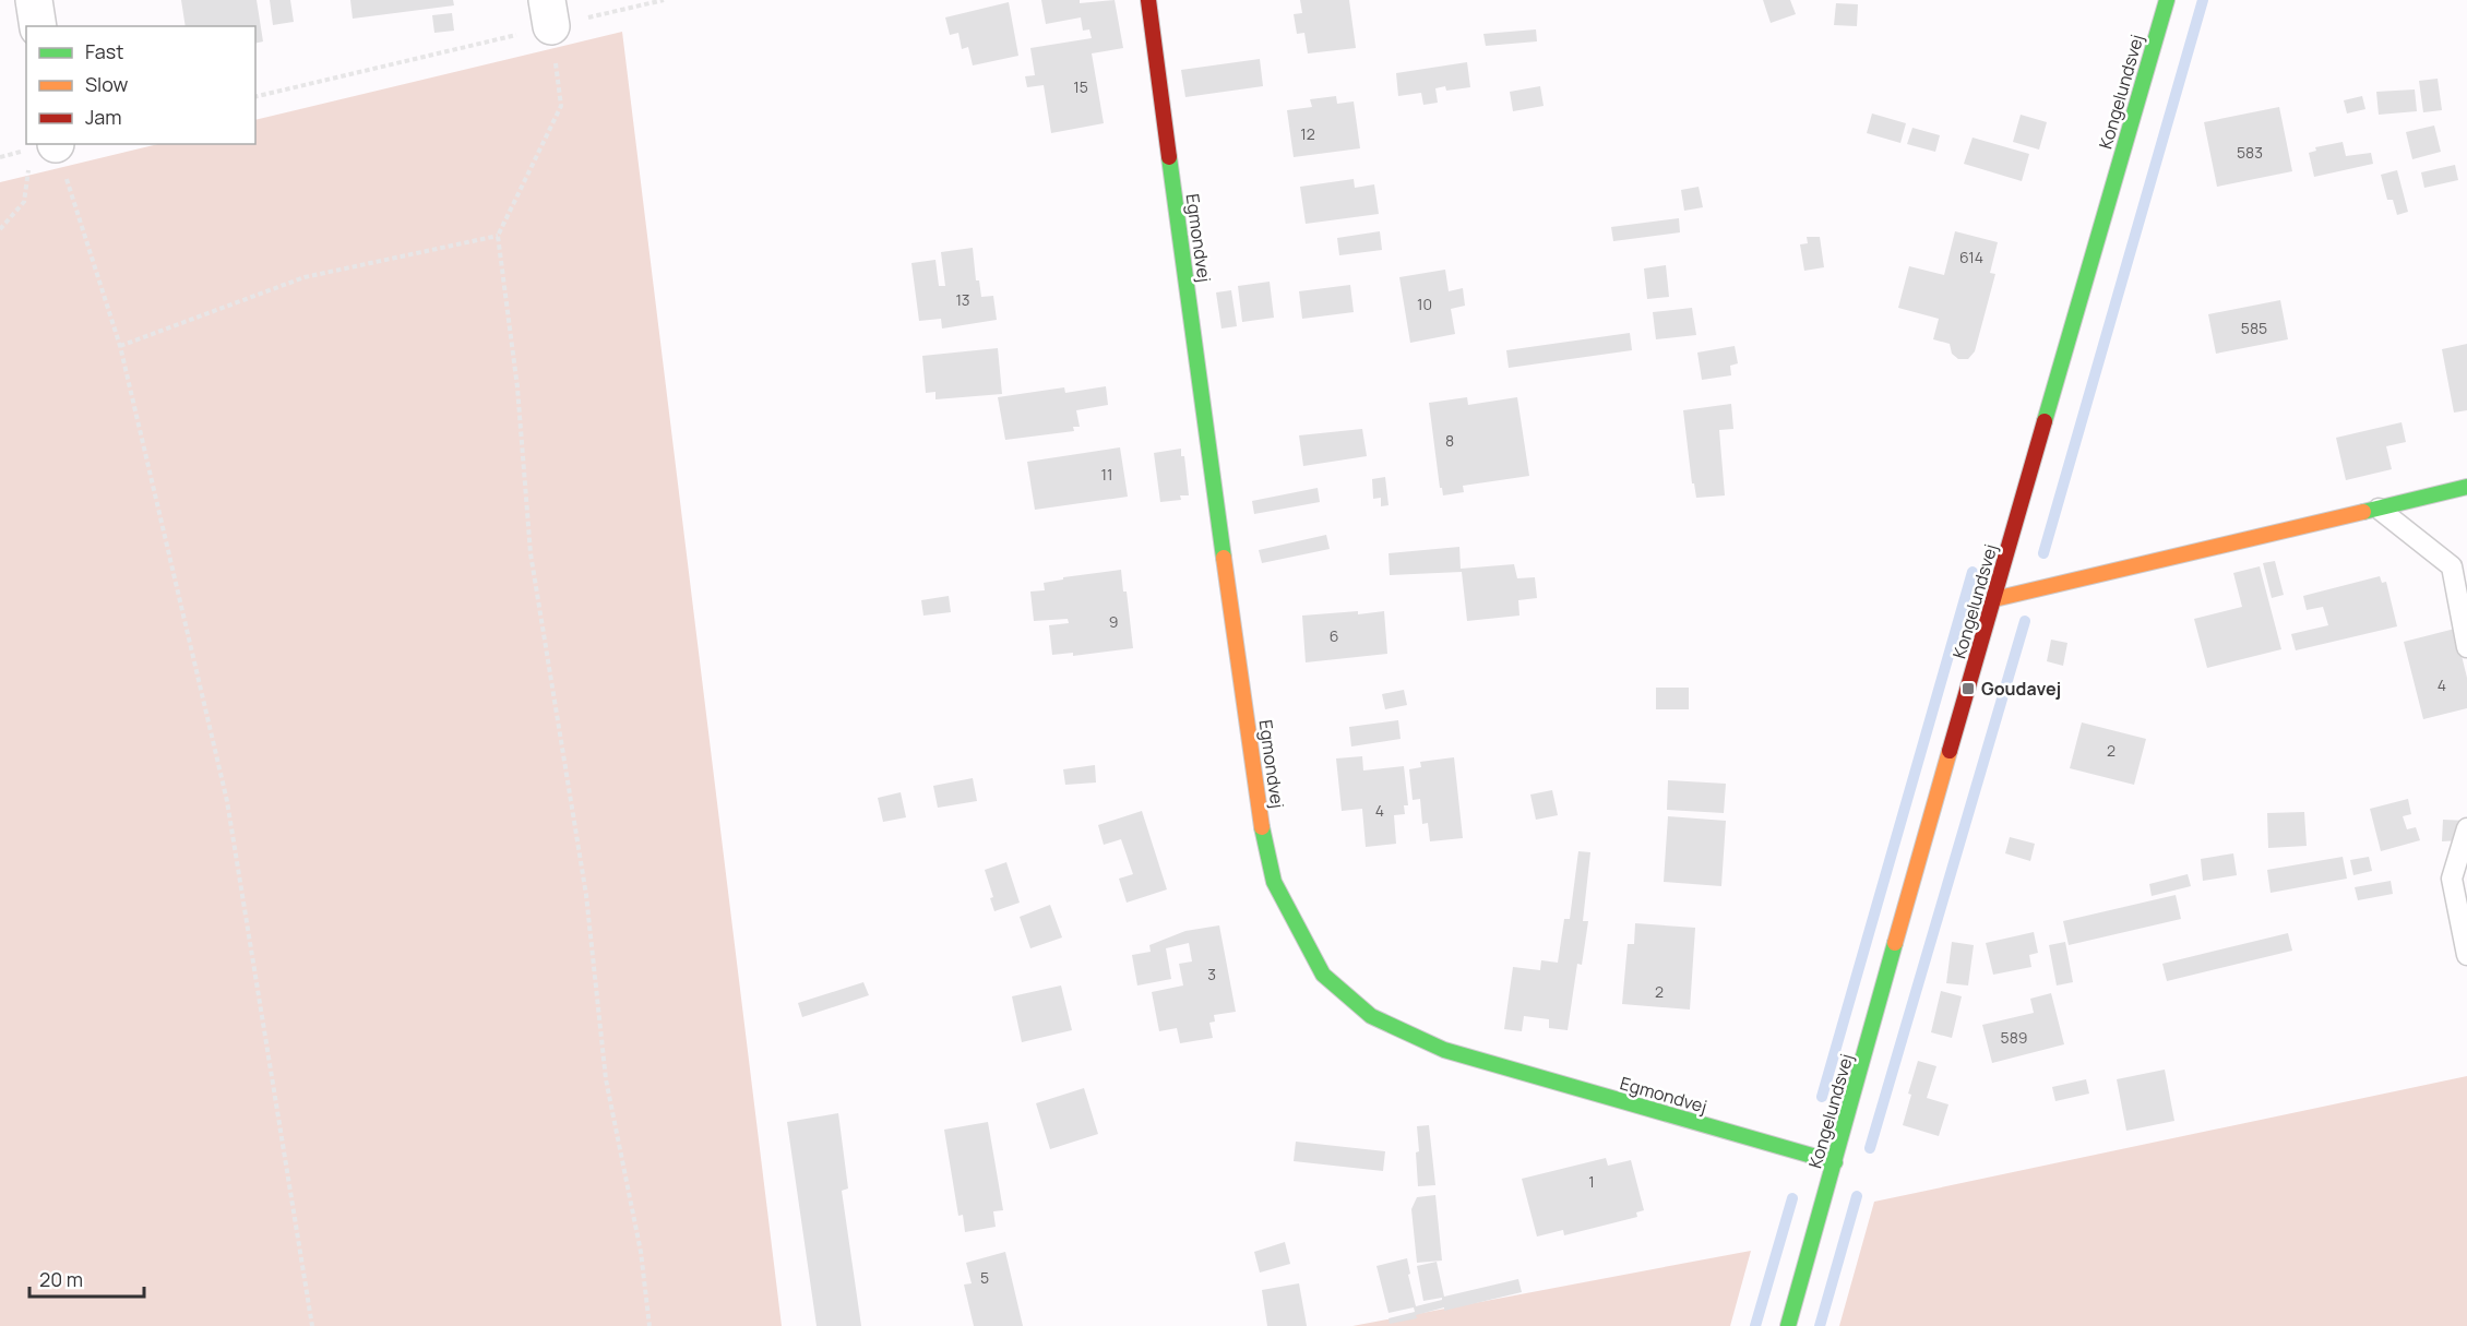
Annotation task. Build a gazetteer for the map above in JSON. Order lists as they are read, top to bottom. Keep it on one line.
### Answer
{"streets":{"street":["Kongelundsvej","Egmondvej"]},"crossings":[["Kongelundsvej","Egmondvej"]],"places":{"transit":["Goudavej"]},"house_numbers":["15","12","583","614","13","10","585","8","11","9","6","4","2","4","3","2","589","1","5"],"legend":["Fast","Slow","Jam"],"scale_bar":"20 m"}
